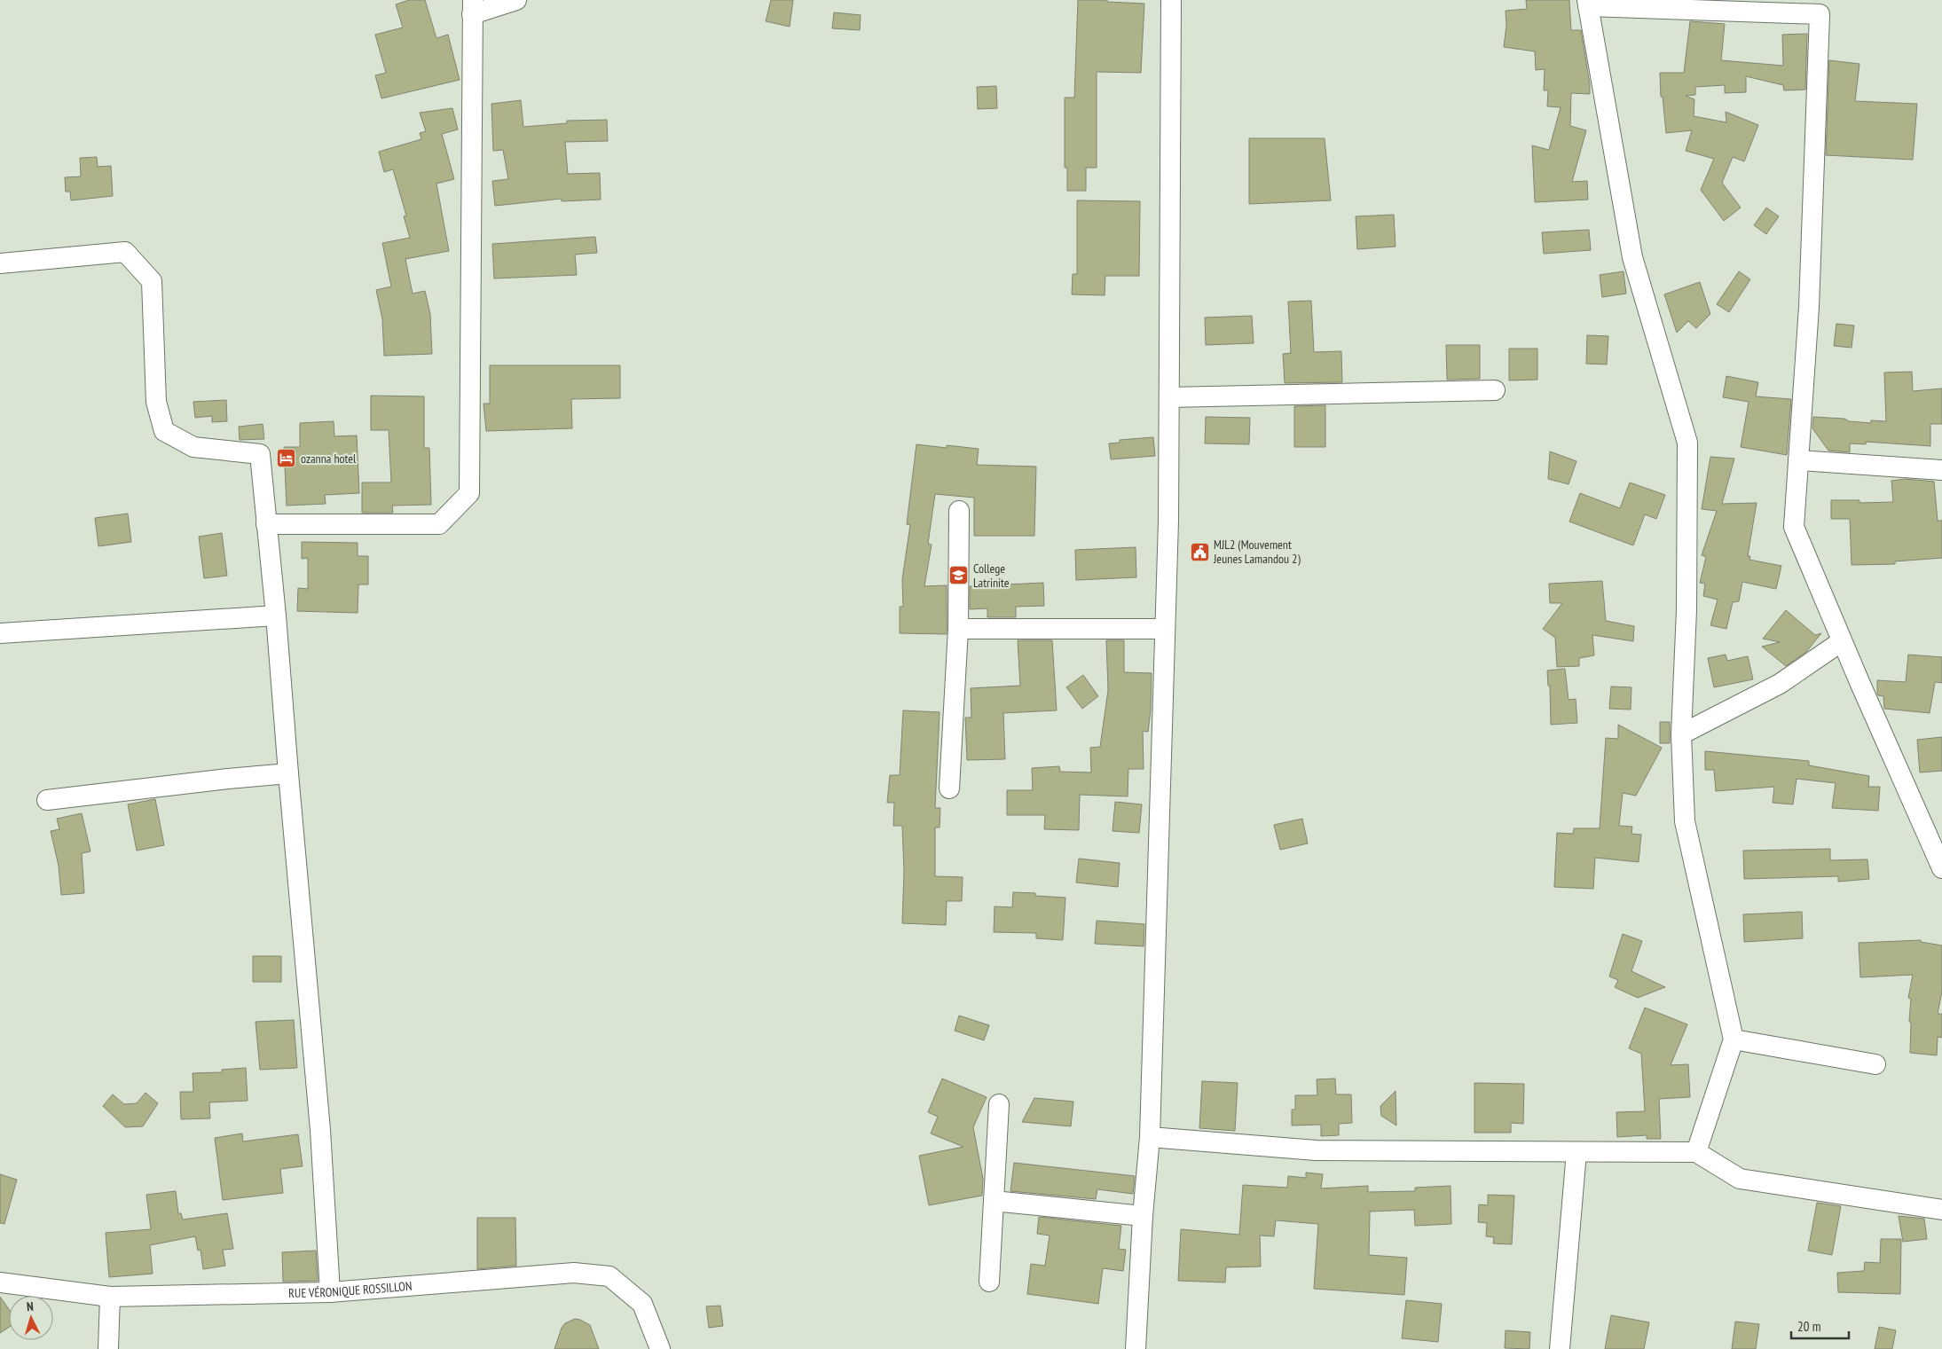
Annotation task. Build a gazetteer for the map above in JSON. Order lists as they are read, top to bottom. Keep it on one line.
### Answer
{"streets":{"street":["RUE VÉRONIQUE ROSSILLON"]},"places":{"hotel":["ozanna hotel"],"public building":["MJL2 (Mouvement Jeunes Lamandou 2)"],"school or university":["College Latrinite"]},"scale_bar":"20 m","north":"top"}
